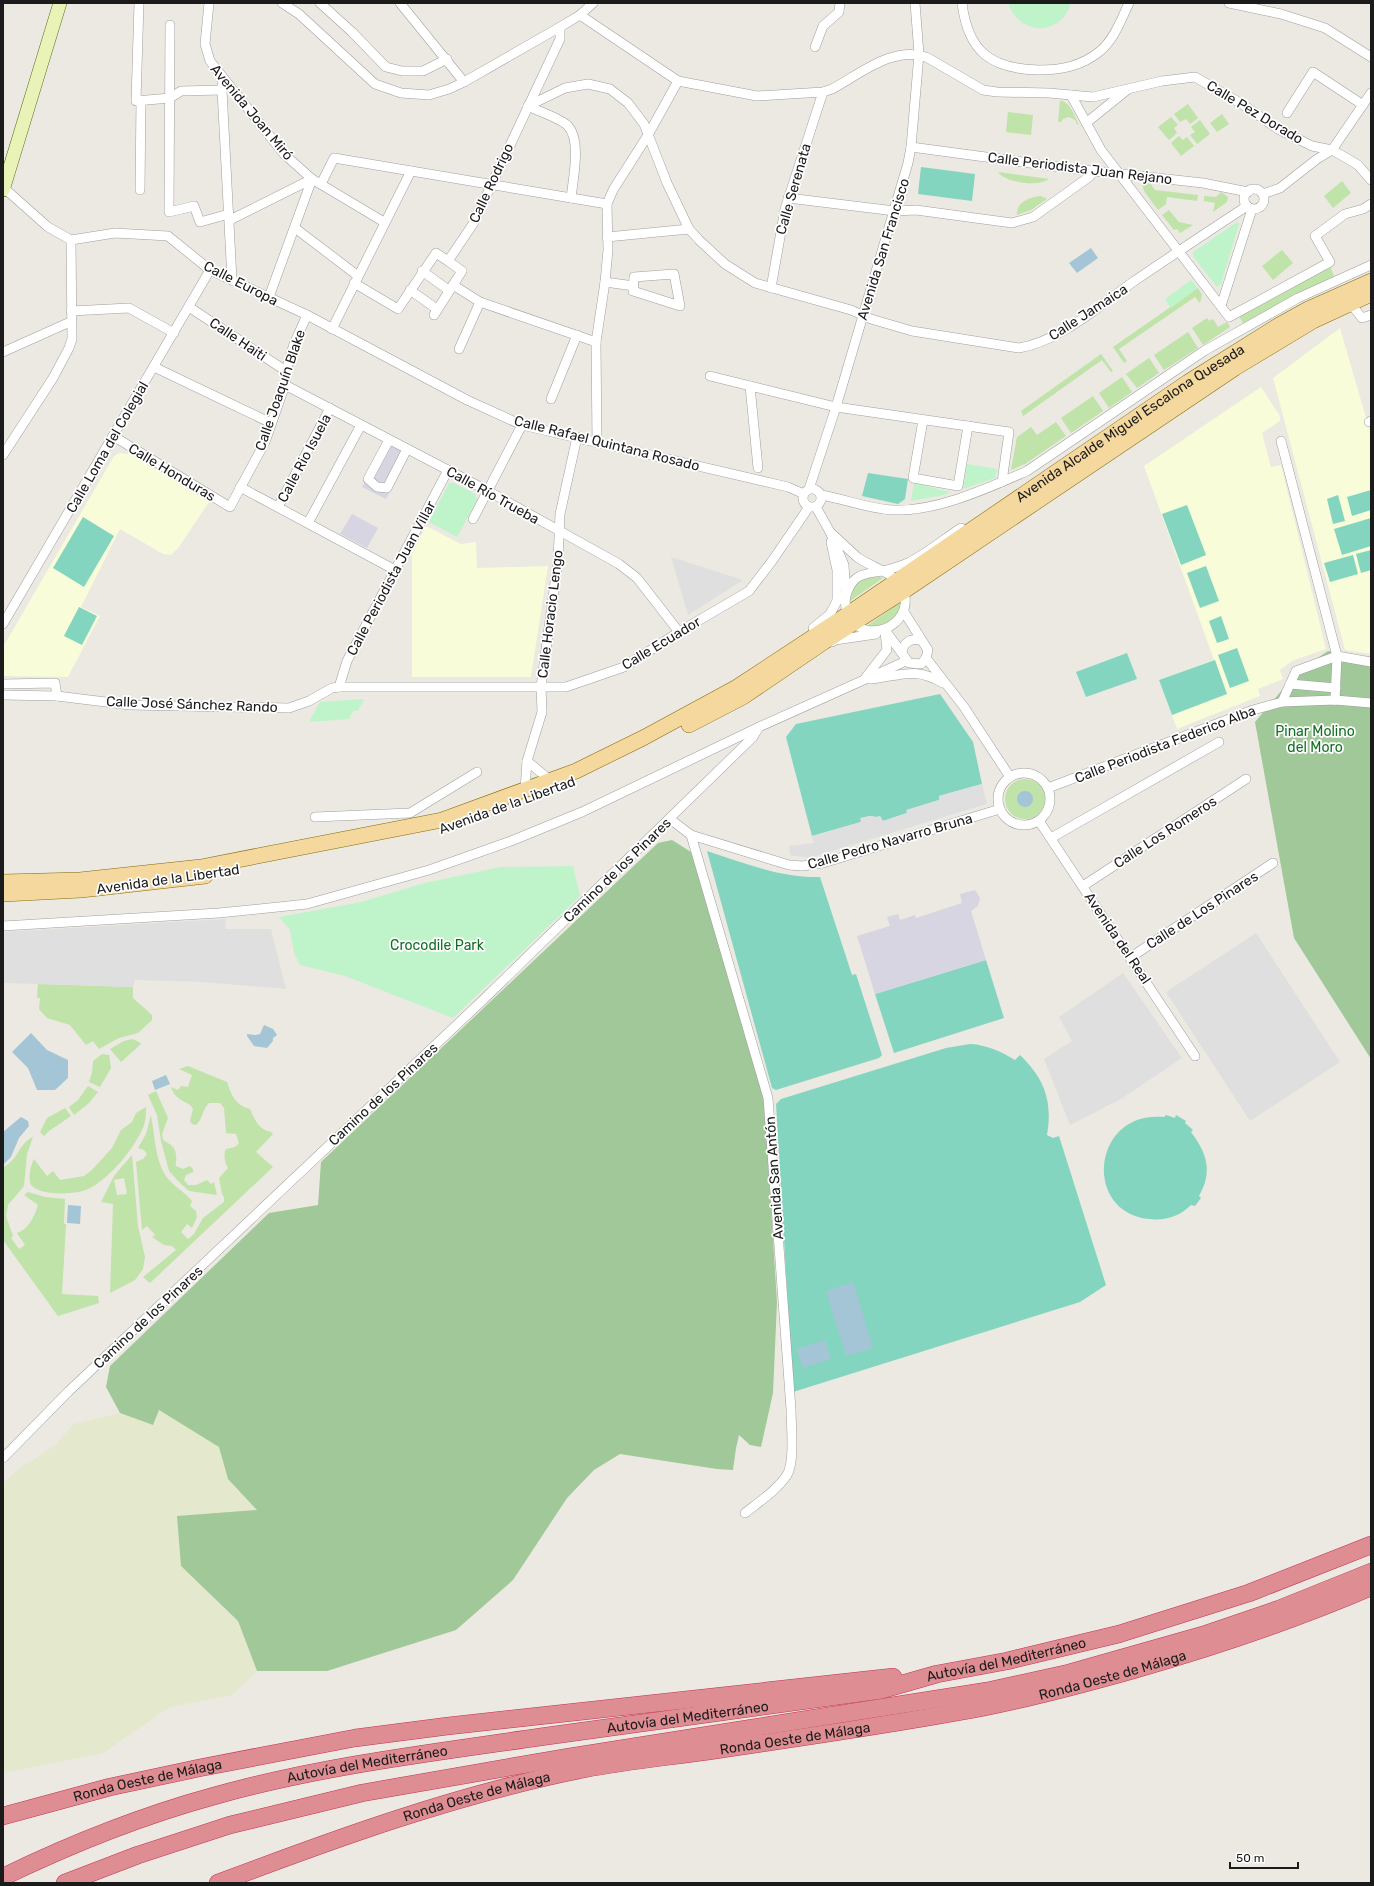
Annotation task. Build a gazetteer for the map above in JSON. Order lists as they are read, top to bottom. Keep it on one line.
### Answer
{"streets":{"highway":["Autovía del Mediterráneo","Ronda Oeste de Málaga"],"main road":["Avenida Alcalde Miguel Escalona Quesada","Avenida de la Libertad"],"street":["Avenida Joan Miró","Calle Pez Dorado","Calle Periodista Juan Rejano","Calle Rodrigo","Calle Serenata","Avenida San Francisco","Calle Europa","Calle Jamaica","Calle Haiti","Calle Joaquín Blake","Calle Rafael Quintana Rosado","Calle Loma del Colegial","Calle Rio Isuela","Calle Honduras","Calle Río Trueba","Calle Periodista Juan Villar","Calle Horacio Lengo","Calle Ecuador","Calle José Sánchez Rando","Calle Periodista Federico Alba","Calle Los Romeros","Calle Pedro Navarro Bruna","Camino de los Pinares","Calle de Los Pinares","Avenida del Real","Avenida San Antón"]},"crossings":[["Calle Pez Dorado","Calle Serenata"],["Calle Pez Dorado","Avenida San Francisco"],["Calle Periodista Juan Rejano","Avenida San Francisco"],["Calle Periodista Juan Rejano","Calle Jamaica"],["Calle Rodrigo","Calle Jamaica"],["Calle Serenata","Calle Jamaica"],["Avenida San Francisco","Calle Jamaica"],["Avenida San Francisco","Calle Rafael Quintana Rosado"],["Avenida San Francisco","Calle Ecuador"],["Calle Europa","Calle Joaquín Blake"],["Calle Europa","Calle Rafael Quintana Rosado"],["Calle Europa","Calle Loma del Colegial"],["Calle Haiti","Calle Joaquín Blake"],["Calle Haiti","Calle Loma del Colegial"],["Calle Joaquín Blake","Calle Honduras"],["Calle Joaquín Blake","Calle Río Trueba"],["Avenida Alcalde Miguel Escalona Quesada","Avenida de la Libertad"],["Calle Rafael Quintana Rosado","Calle Horacio Lengo"],["Calle Rafael Quintana Rosado","Calle Ecuador"],["Calle Loma del Colegial","Calle Honduras"],["Calle Rio Isuela","Calle Río Trueba"],["Calle Río Trueba","Calle Periodista Juan Villar"],["Calle Río Trueba","Calle Horacio Lengo"],["Calle Río Trueba","Calle Ecuador"],["Calle Periodista Juan Villar","Calle Ecuador"],["Calle Horacio Lengo","Calle Ecuador"],["Calle Horacio Lengo","Avenida de la Libertad"],["Calle Ecuador","Calle José Sánchez Rando"],["Calle Periodista Federico Alba","Calle Pedro Navarro Bruna"],["Calle Periodista Federico Alba","Avenida del Real"],["Calle Los Romeros","Avenida del Real"],["Calle Pedro Navarro Bruna","Camino de los Pinares"],["Calle Pedro Navarro Bruna","Avenida del Real"],["Calle Pedro Navarro Bruna","Avenida San Antón"],["Calle de Los Pinares","Avenida del Real"],["Autovía del Mediterráneo","Ronda Oeste de Málaga"]],"parks":["Pinar Molino del Moro","Crocodile Park"],"scale_bar":"50 m"}
